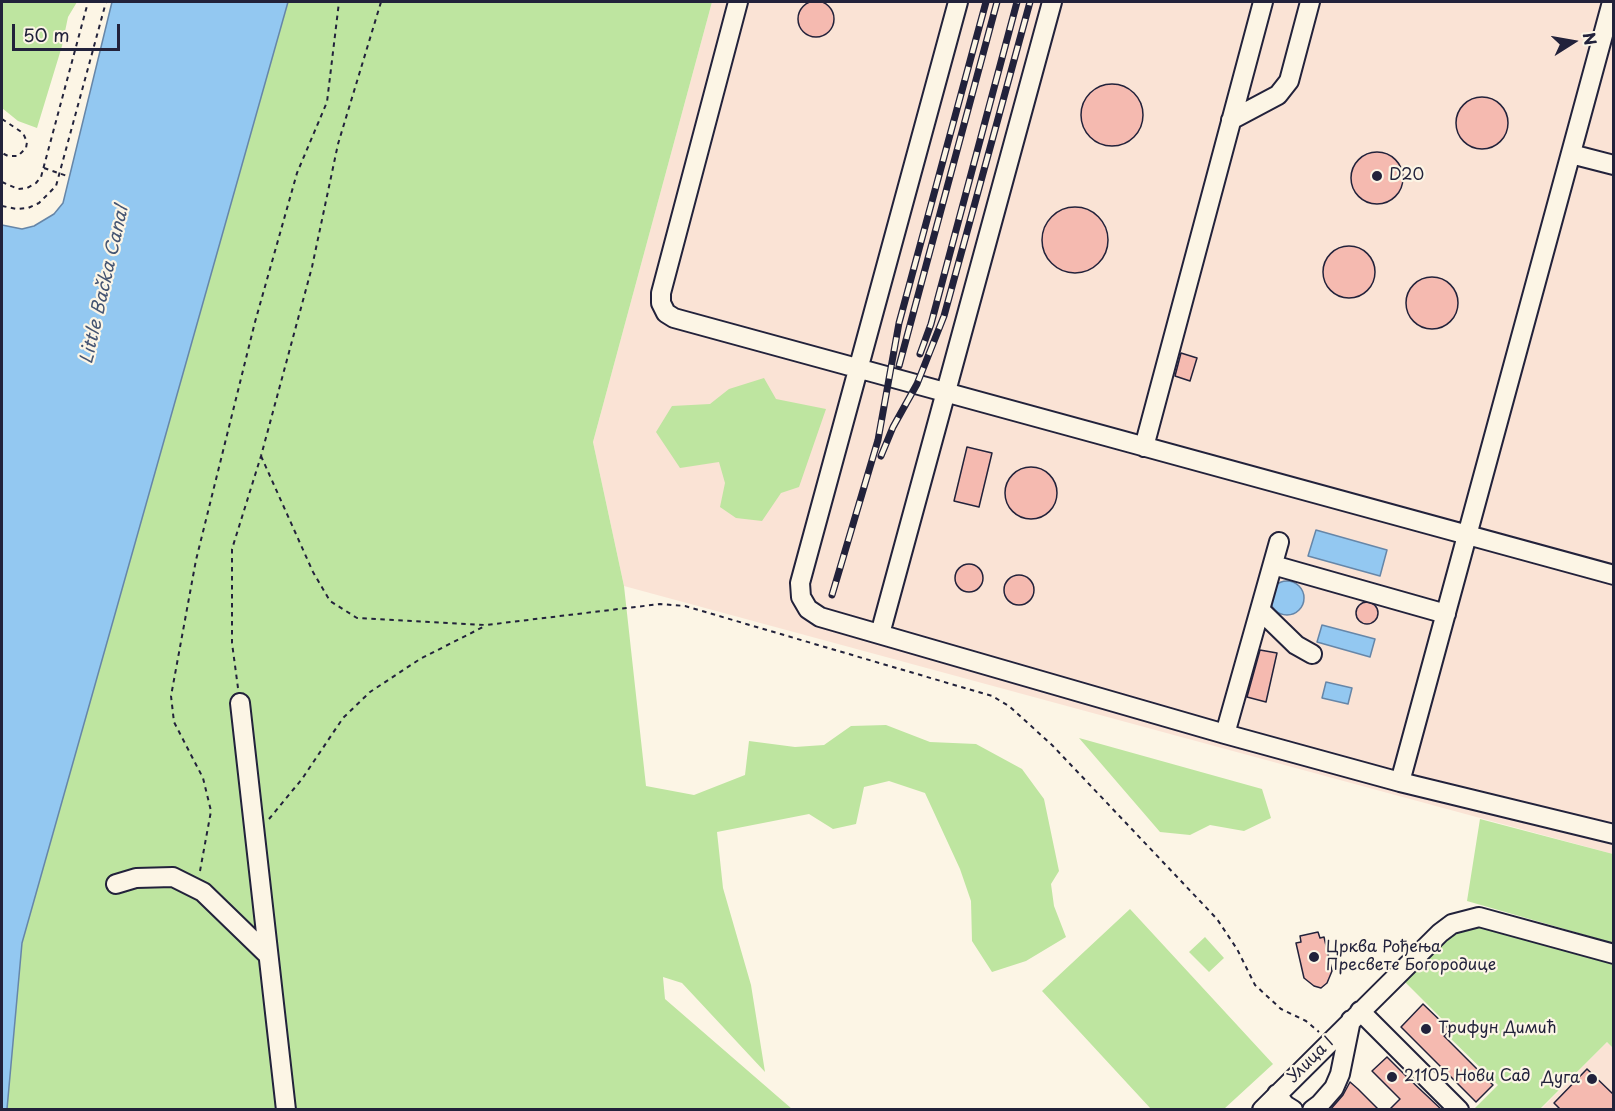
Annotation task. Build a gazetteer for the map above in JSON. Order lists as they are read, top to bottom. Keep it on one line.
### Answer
{"streets":{"street":["Улица I"]},"water":["Little Bačka Canal"],"places":["D20","Црква Рођења Пресвете Богородице","Трифун Димић","21105 Нови Сад","Дуга"],"scale_bar":"50 m","north":"right"}
